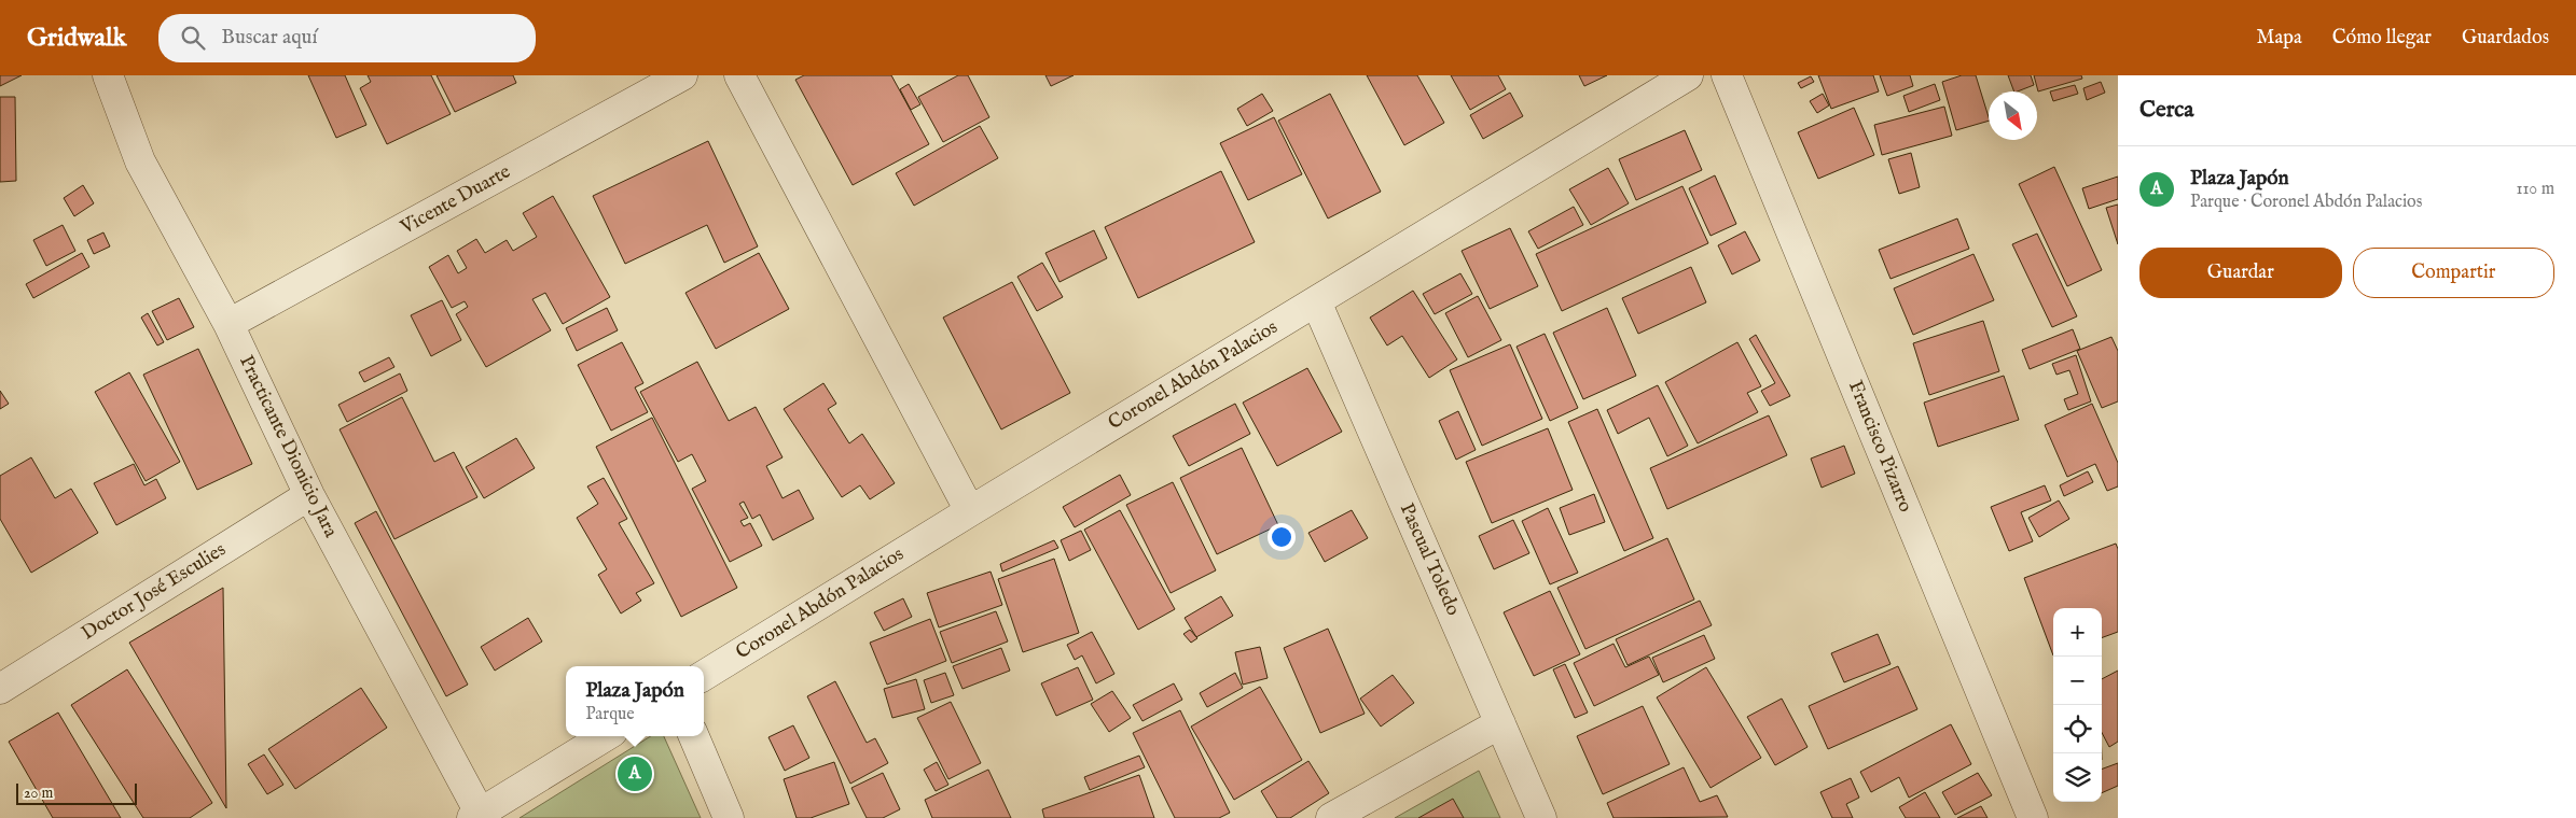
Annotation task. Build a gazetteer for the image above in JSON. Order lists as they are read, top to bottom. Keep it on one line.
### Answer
{"streets":{"street":["Vicente Duarte","Coronel Abdón Palacios","Practicante Dionicio Jara","Francisco Pizarro","Pascual Toledo","Doctor José Esculies"]},"crossings":[["Vicente Duarte","Practicante Dionicio Jara"],["Coronel Abdón Palacios","Pascual Toledo"],["Practicante Dionicio Jara","Doctor José Esculies"]],"scale_bar":"20 m","north":"bottom right","page":{"header":"Gridwalk","search":"Buscar aquí","nav":["Mapa","Cómo llegar","Guardados"],"heading":"Cerca","list":[{"mark":"A","name":"Plaza Japón","note":"Parque · Coronel Abdón Palacios","value":"110 m"}],"buttons":["Guardar","Compartir"],"map_buttons":["+","−"],"popup":["Plaza Japón","Parque"],"pins":"A","scale":"20 m"}}
